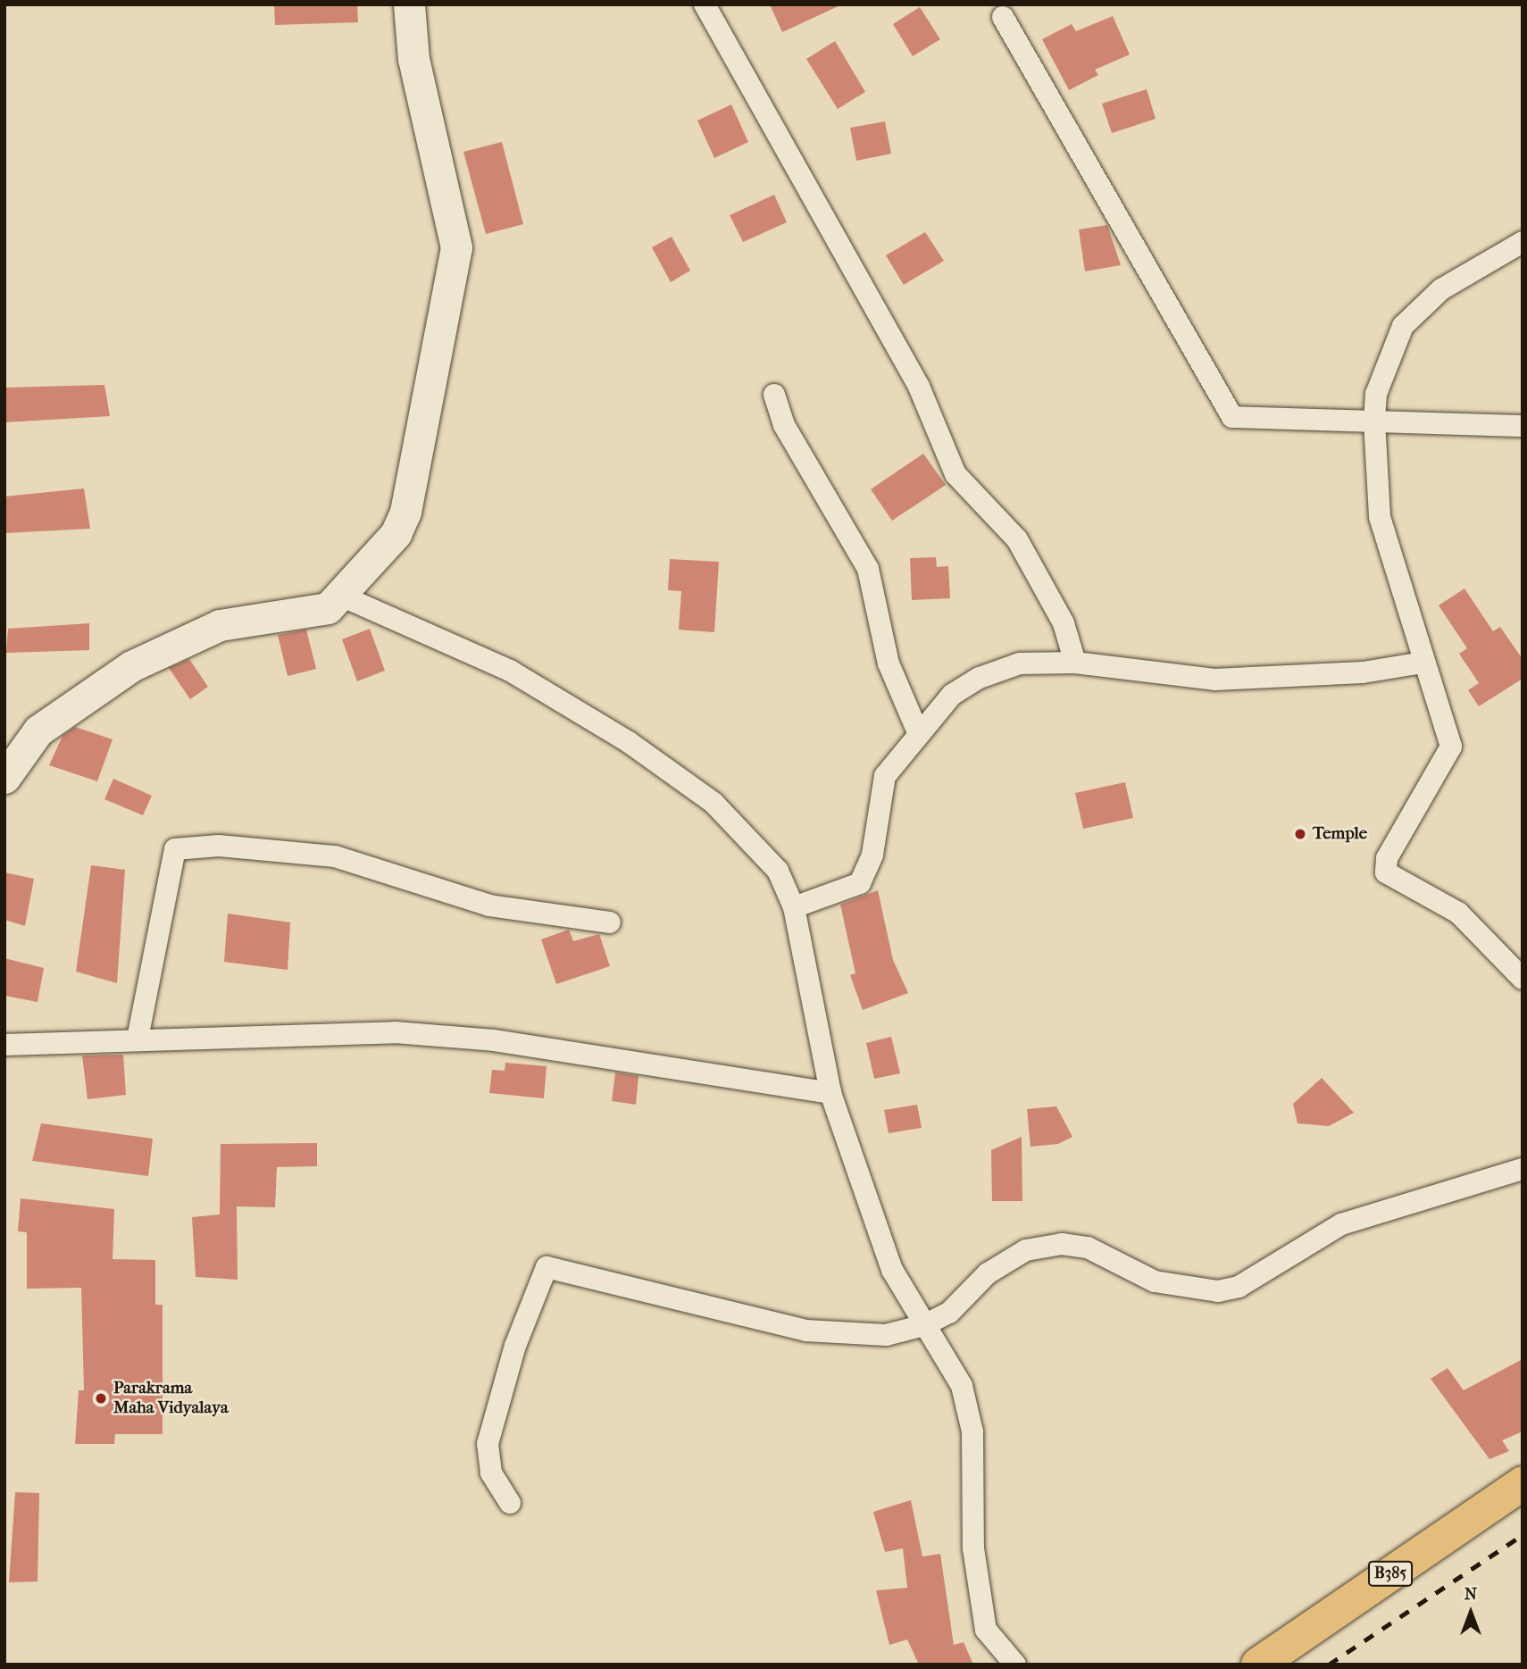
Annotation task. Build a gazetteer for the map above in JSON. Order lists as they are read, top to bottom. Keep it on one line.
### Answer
{"streets":{"main road":["B385"]},"places":["Temple","Parakrama Maha Vidyalaya"],"north":"top"}
